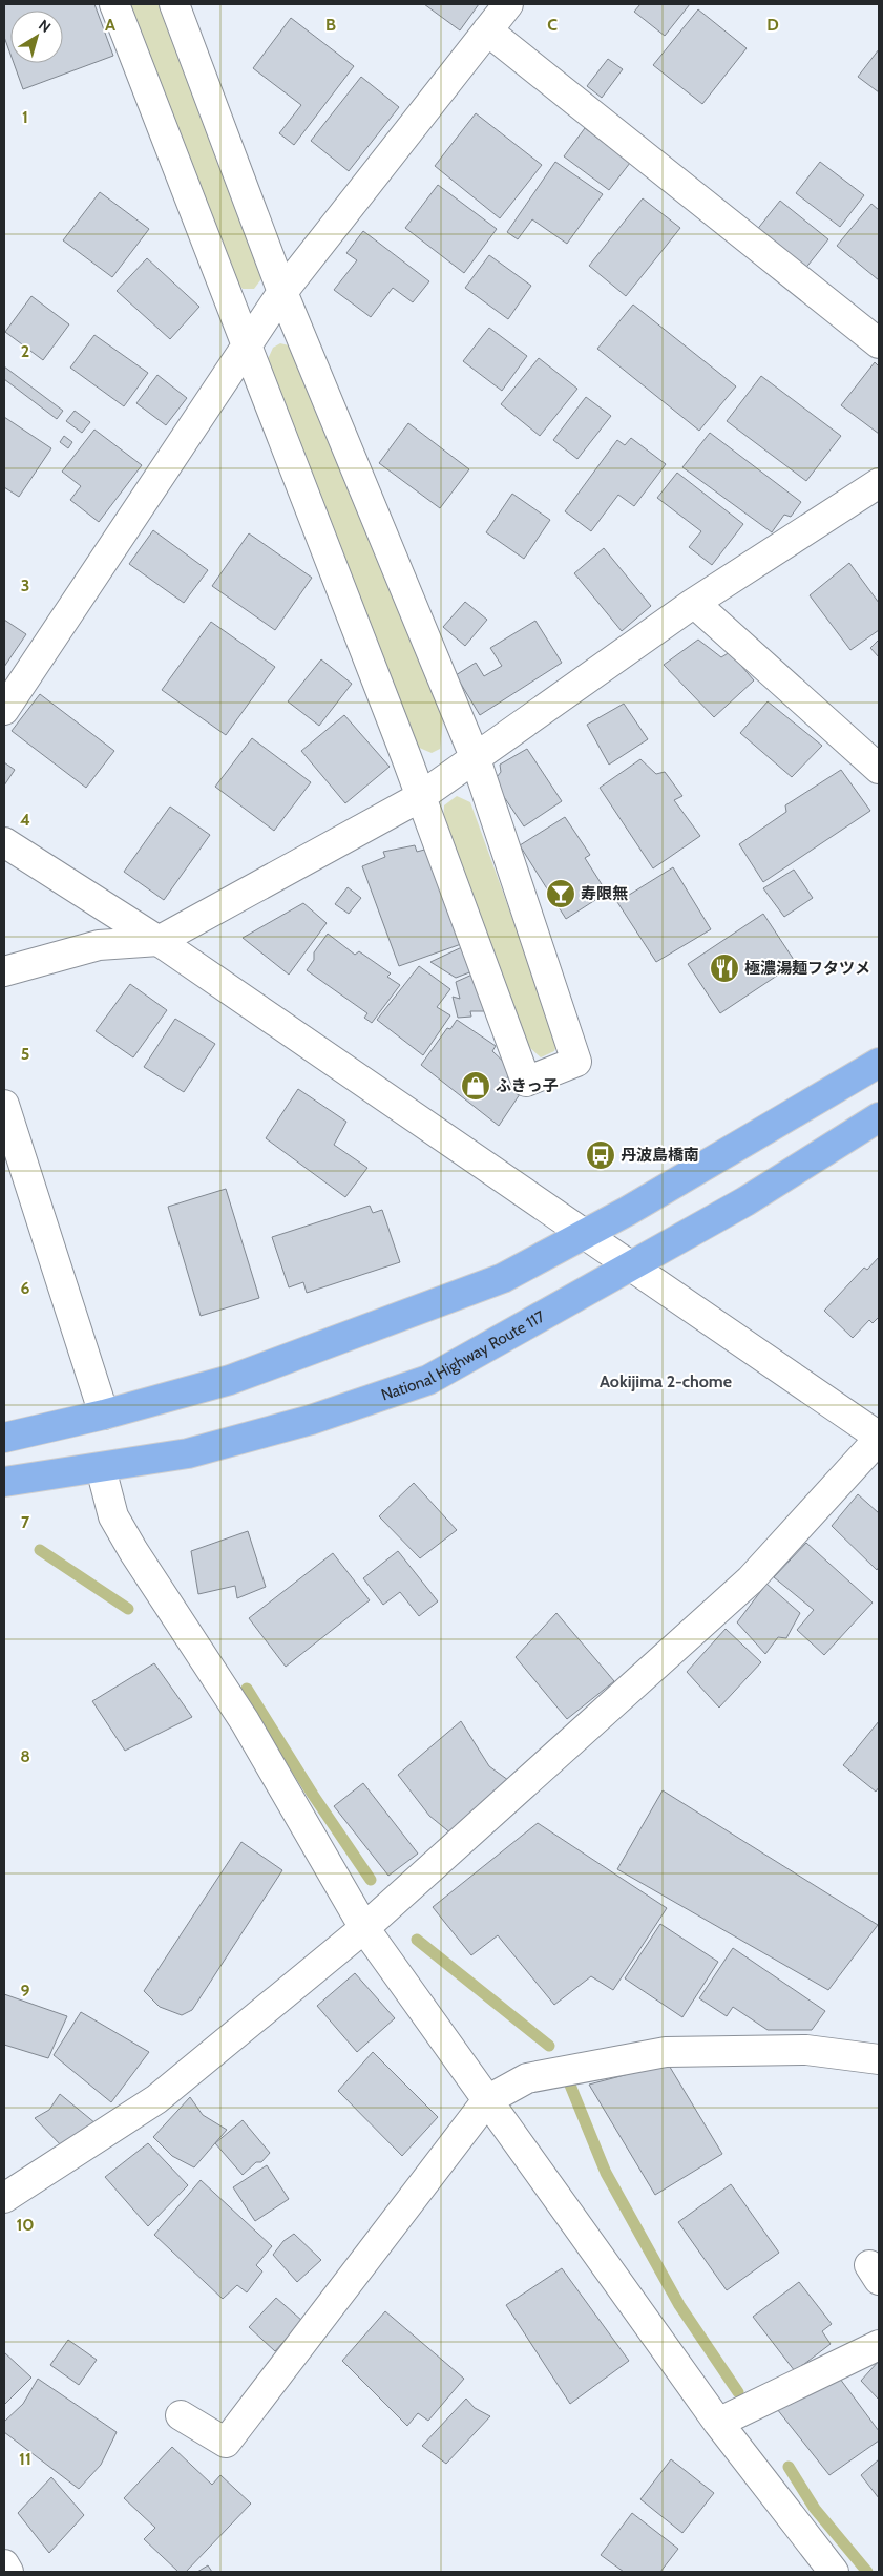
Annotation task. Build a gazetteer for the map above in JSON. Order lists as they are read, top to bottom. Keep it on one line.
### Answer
{"streets":{"highway":["National Highway Route 117"]},"districts":["Aokijima 2-chome"],"places":{"bar":["寿限無"],"restaurant":["極濃湯麺フタツメ"],"shop":["ふきっ子"],"bus stop":["丹波島橋南"]},"north":"top right","grid":{"columns":["A","B","C","D"],"rows":["1","2","3","4","5","6","7","8","9","10","11"]}}
